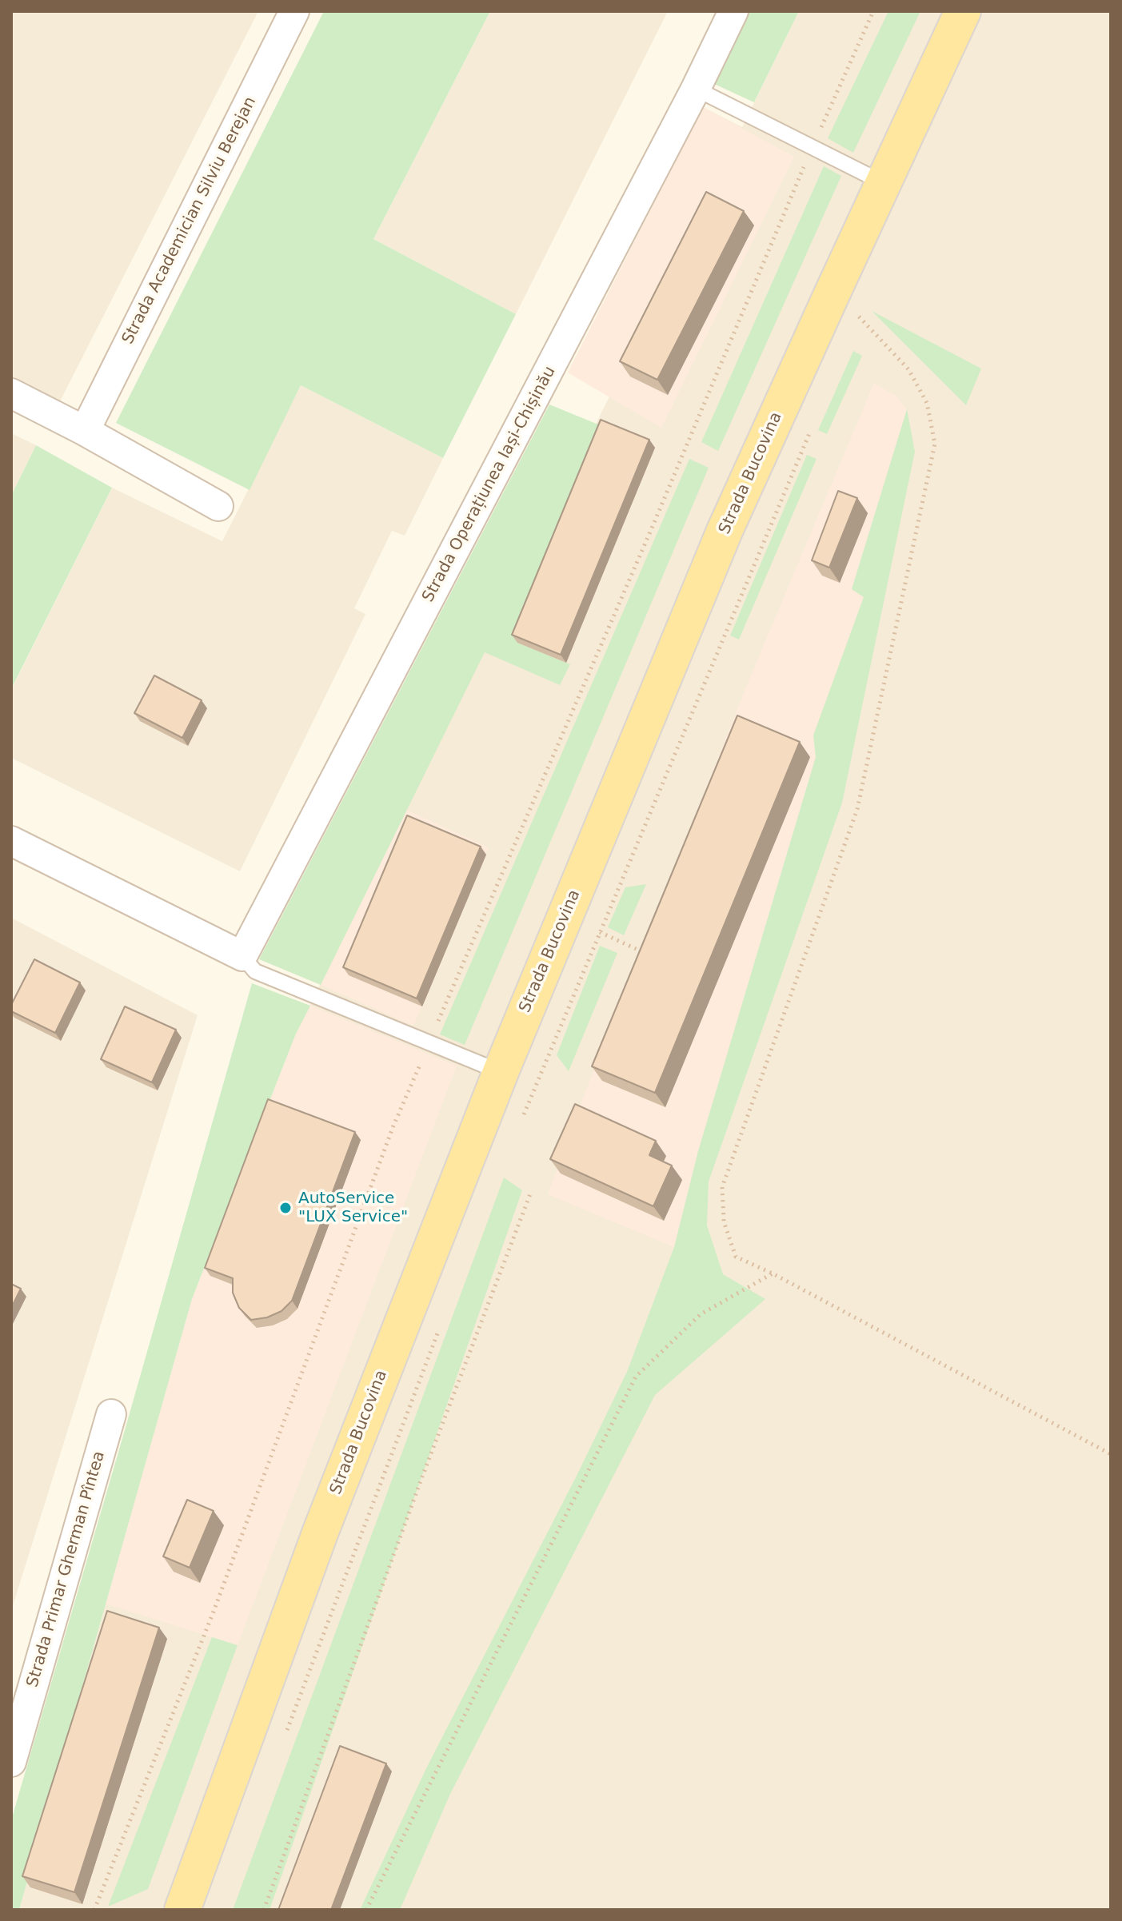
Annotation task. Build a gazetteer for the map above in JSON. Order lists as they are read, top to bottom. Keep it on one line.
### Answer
{"streets":{"main road":["Strada Bucovina"],"street":["Strada Academician Silviu Berejan","Strada Operațiunea Iași-Chișinău","Strada Primar Gherman Pîntea"]},"places":["AutoService \"LUX Service\""]}
